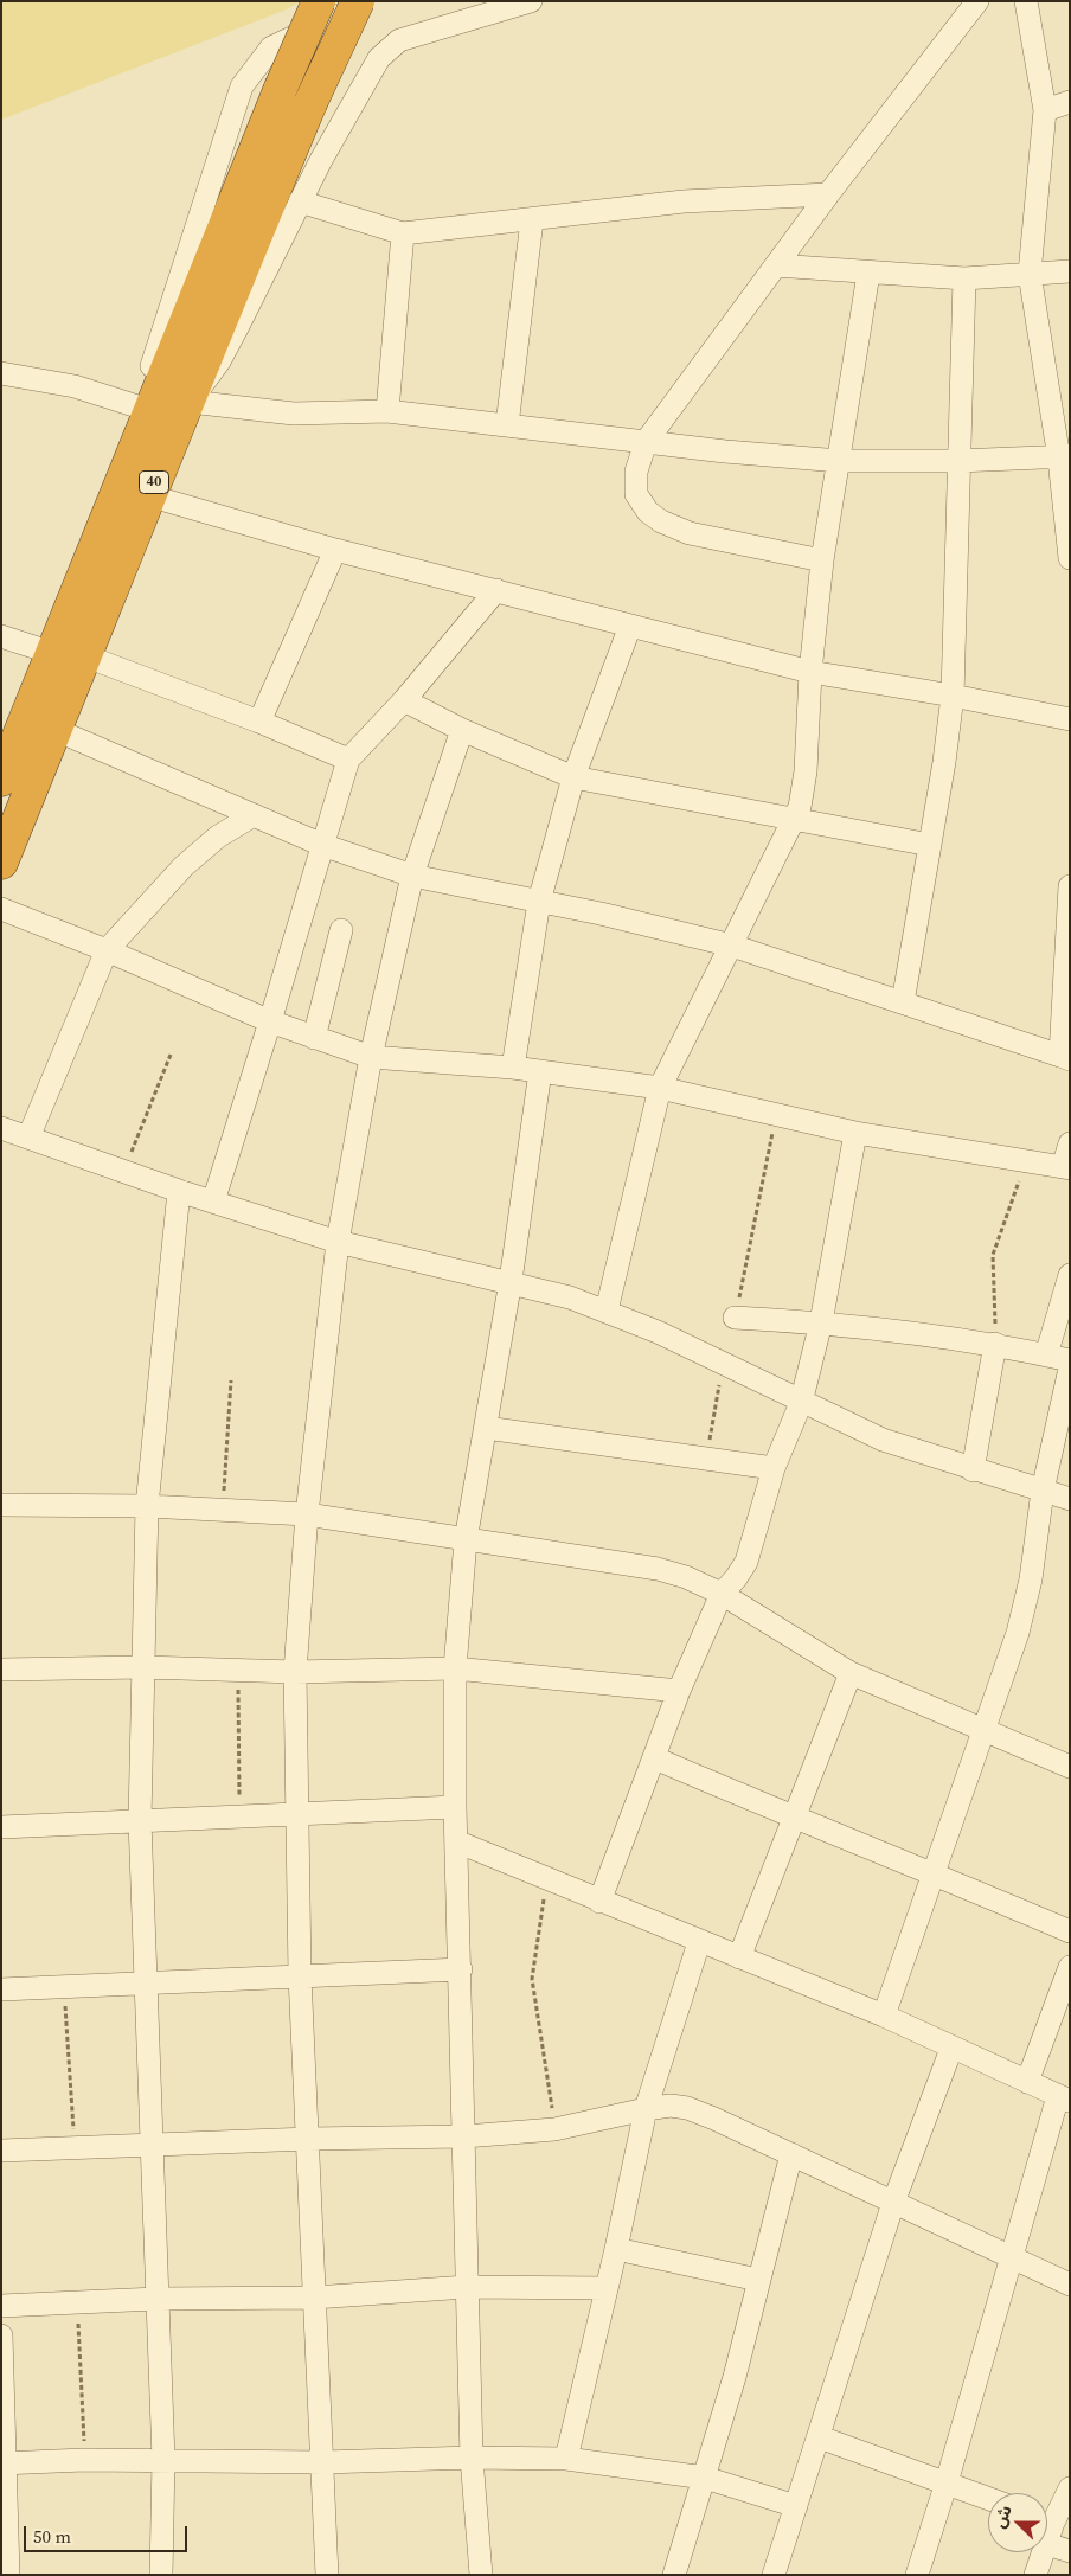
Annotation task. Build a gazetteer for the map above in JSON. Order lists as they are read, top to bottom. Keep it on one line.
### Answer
{"streets":{"highway":["40"]},"scale_bar":"50 m","north":"left"}
